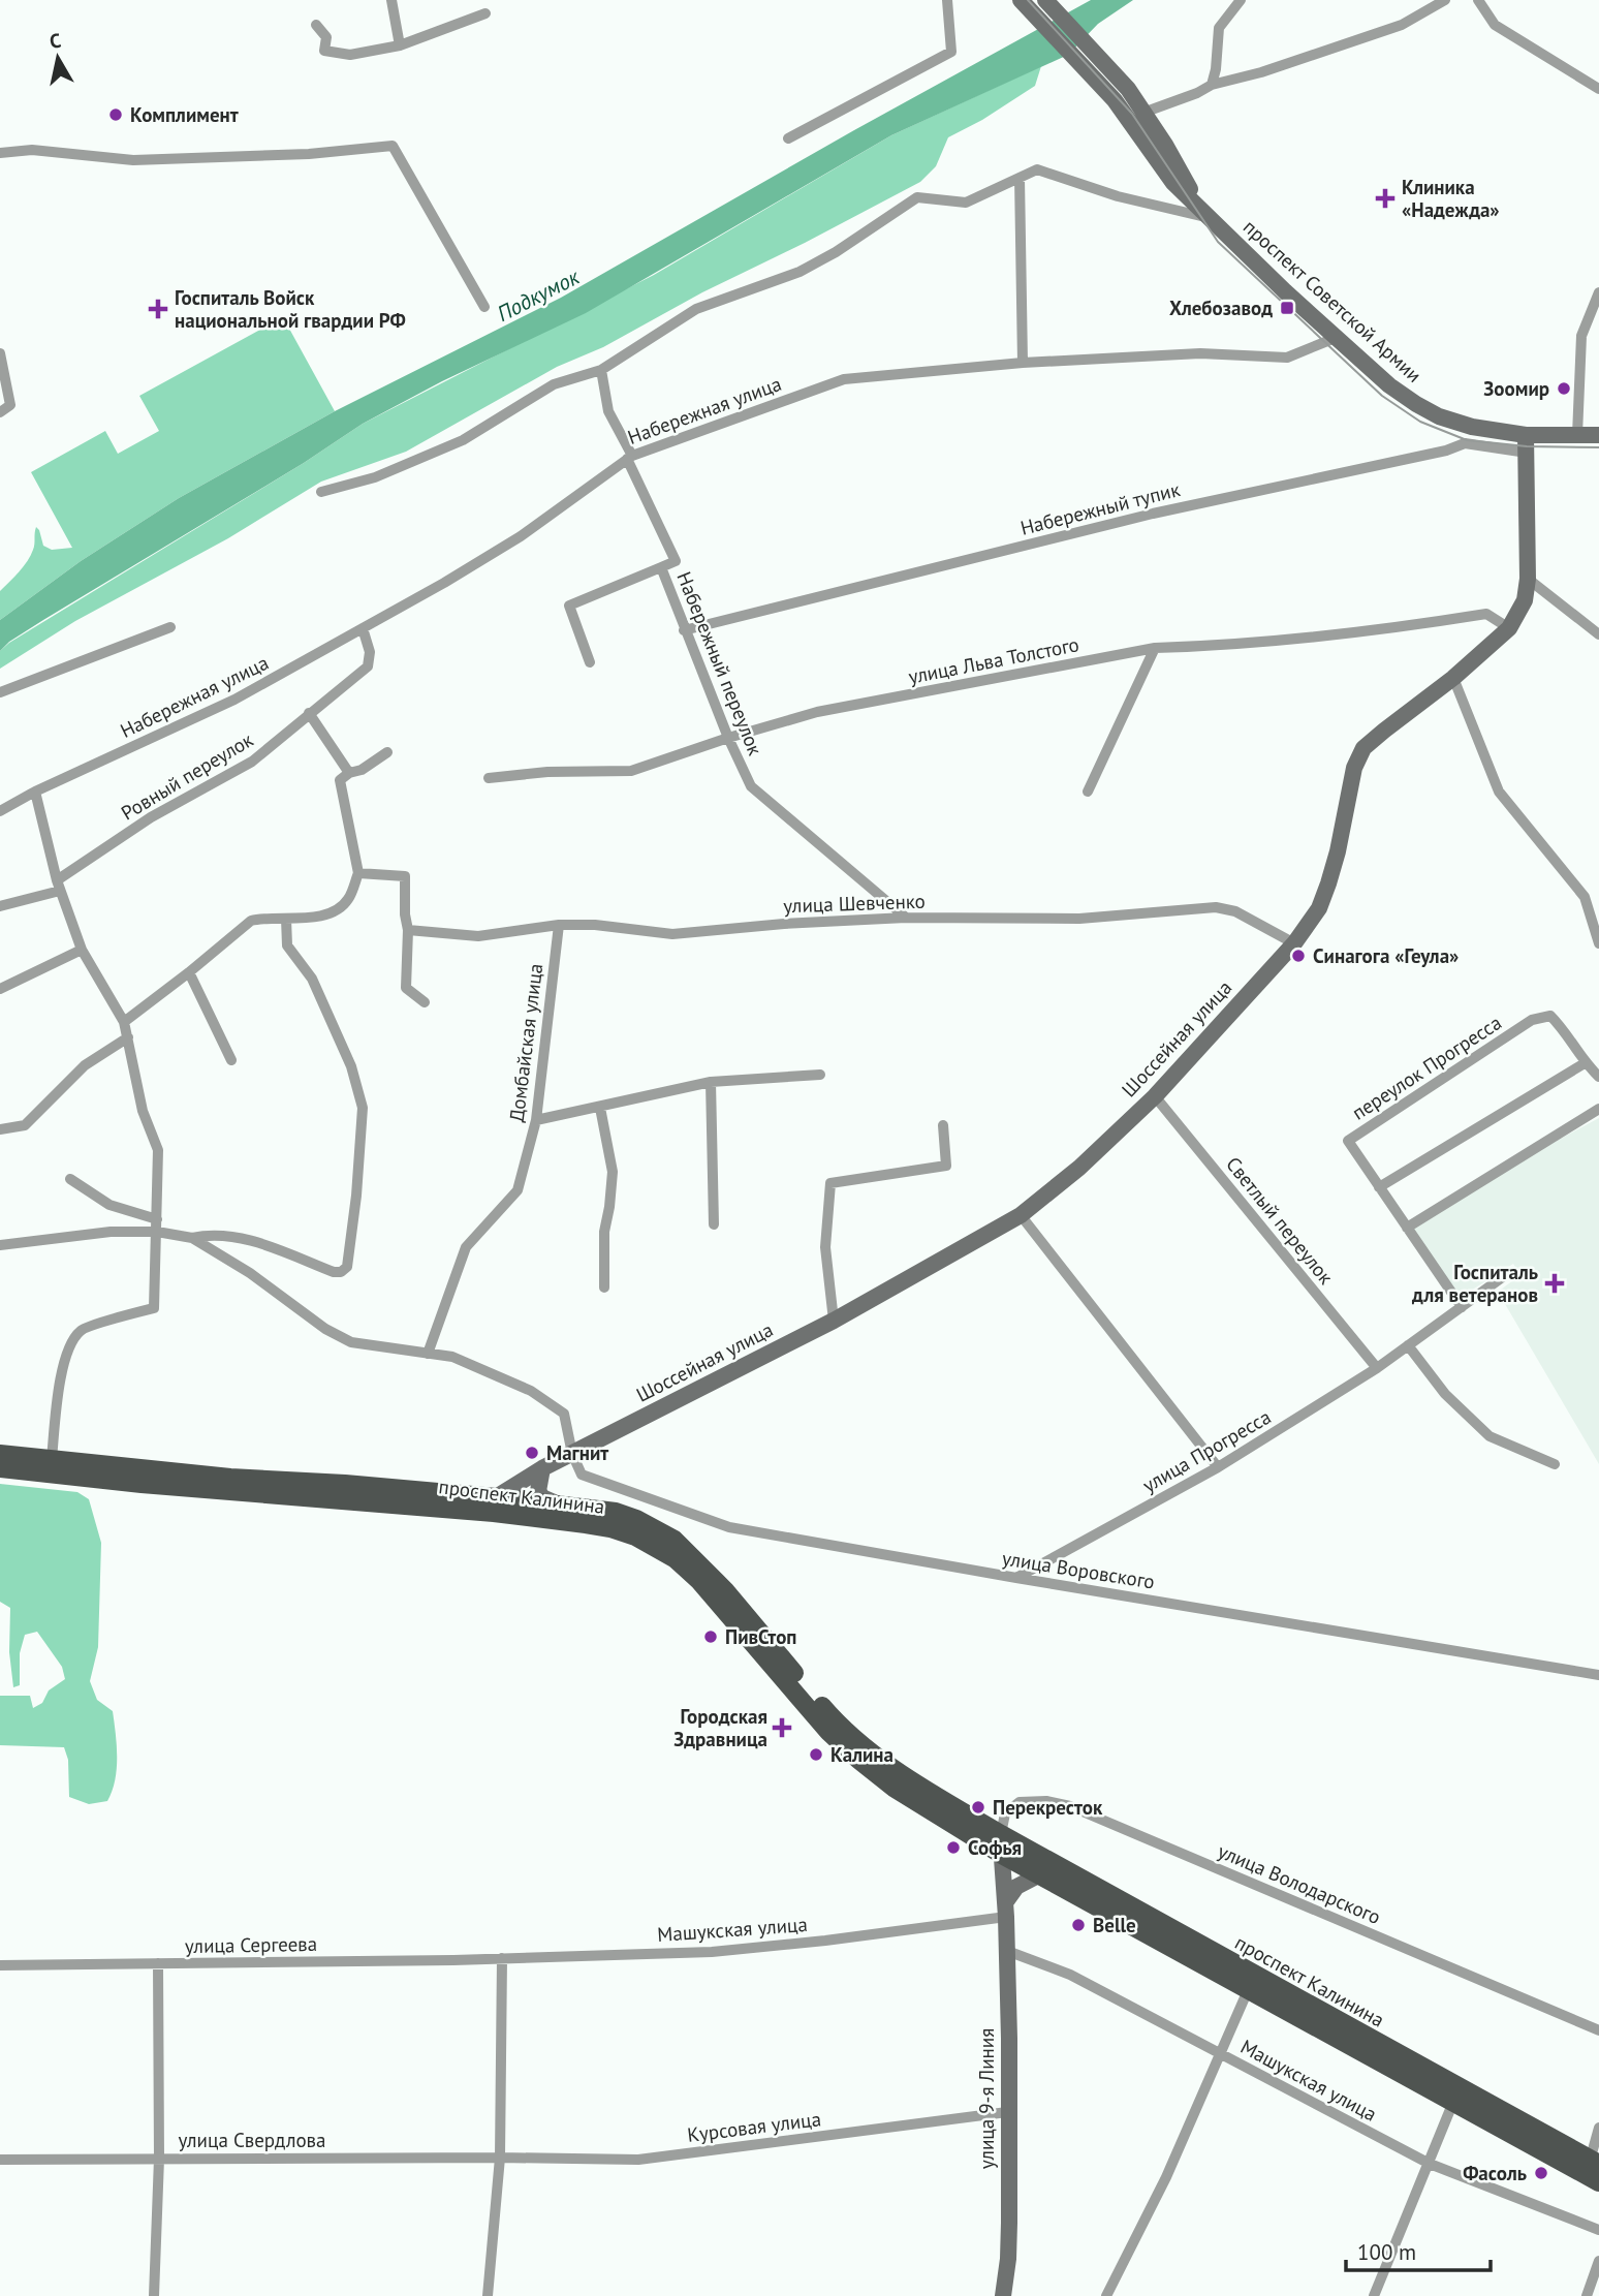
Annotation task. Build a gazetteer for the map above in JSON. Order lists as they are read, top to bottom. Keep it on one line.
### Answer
{"streets":{"main road":["проспект Советской Армии","Шоссейная улица","проспект Калинина","улица 9-я Линия"],"street":["Набережная улица","Набережный тупик","улица Льва Толстого","Набережный переулок","Ровный переулок","улица Шевченко","Домбайская улица","переулок Прогресса","Светлый переулок","улица Прогресса","улица Воровского","улица Володарского","Машукская улица","улица Сергеева","Курсовая улица","улица Свердлова"]},"crossings":[["проспект Советской Армии","Набережная улица"],["проспект Советской Армии","Набережный тупик"],["проспект Советской Армии","Шоссейная улица"],["Набережная улица","Набережный переулок"],["Набережная улица","Ровный переулок"],["Набережный тупик","Набережный переулок"],["Набережный тупик","Шоссейная улица"],["улица Льва Толстого","Набережный переулок"],["улица Льва Толстого","Шоссейная улица"],["Набережный переулок","улица Шевченко"],["улица Шевченко","Шоссейная улица"],["улица Шевченко","Домбайская улица"],["Шоссейная улица","Светлый переулок"],["Шоссейная улица","проспект Калинина"],["Шоссейная улица","улица Воровского"],["переулок Прогресса","улица Прогресса"],["Светлый переулок","улица Прогресса"],["улица Прогресса","улица Воровского"],["проспект Калинина","улица Володарского"],["проспект Калинина","улица 9-я Линия"],["Машукская улица","улица Сергеева"],["Машукская улица","улица 9-я Линия"],["улица 9-я Линия","Курсовая улица"],["Курсовая улица","улица Свердлова"]],"water":["Подкумок"],"places":{"other":["Комплимент","Зоомир","Синагога «Геула»","Магнит","ПивСтоп","Калина","Перекресток","Софья","Belle","Фасоль"],"health":["Клиника «Надежда»","Госпиталь Войск национальной гвардии РФ","Госпиталь для ветеранов","Городская Здравница"],"transit":["Хлебозавод"]},"scale_bar":"100 m","north":"top"}
